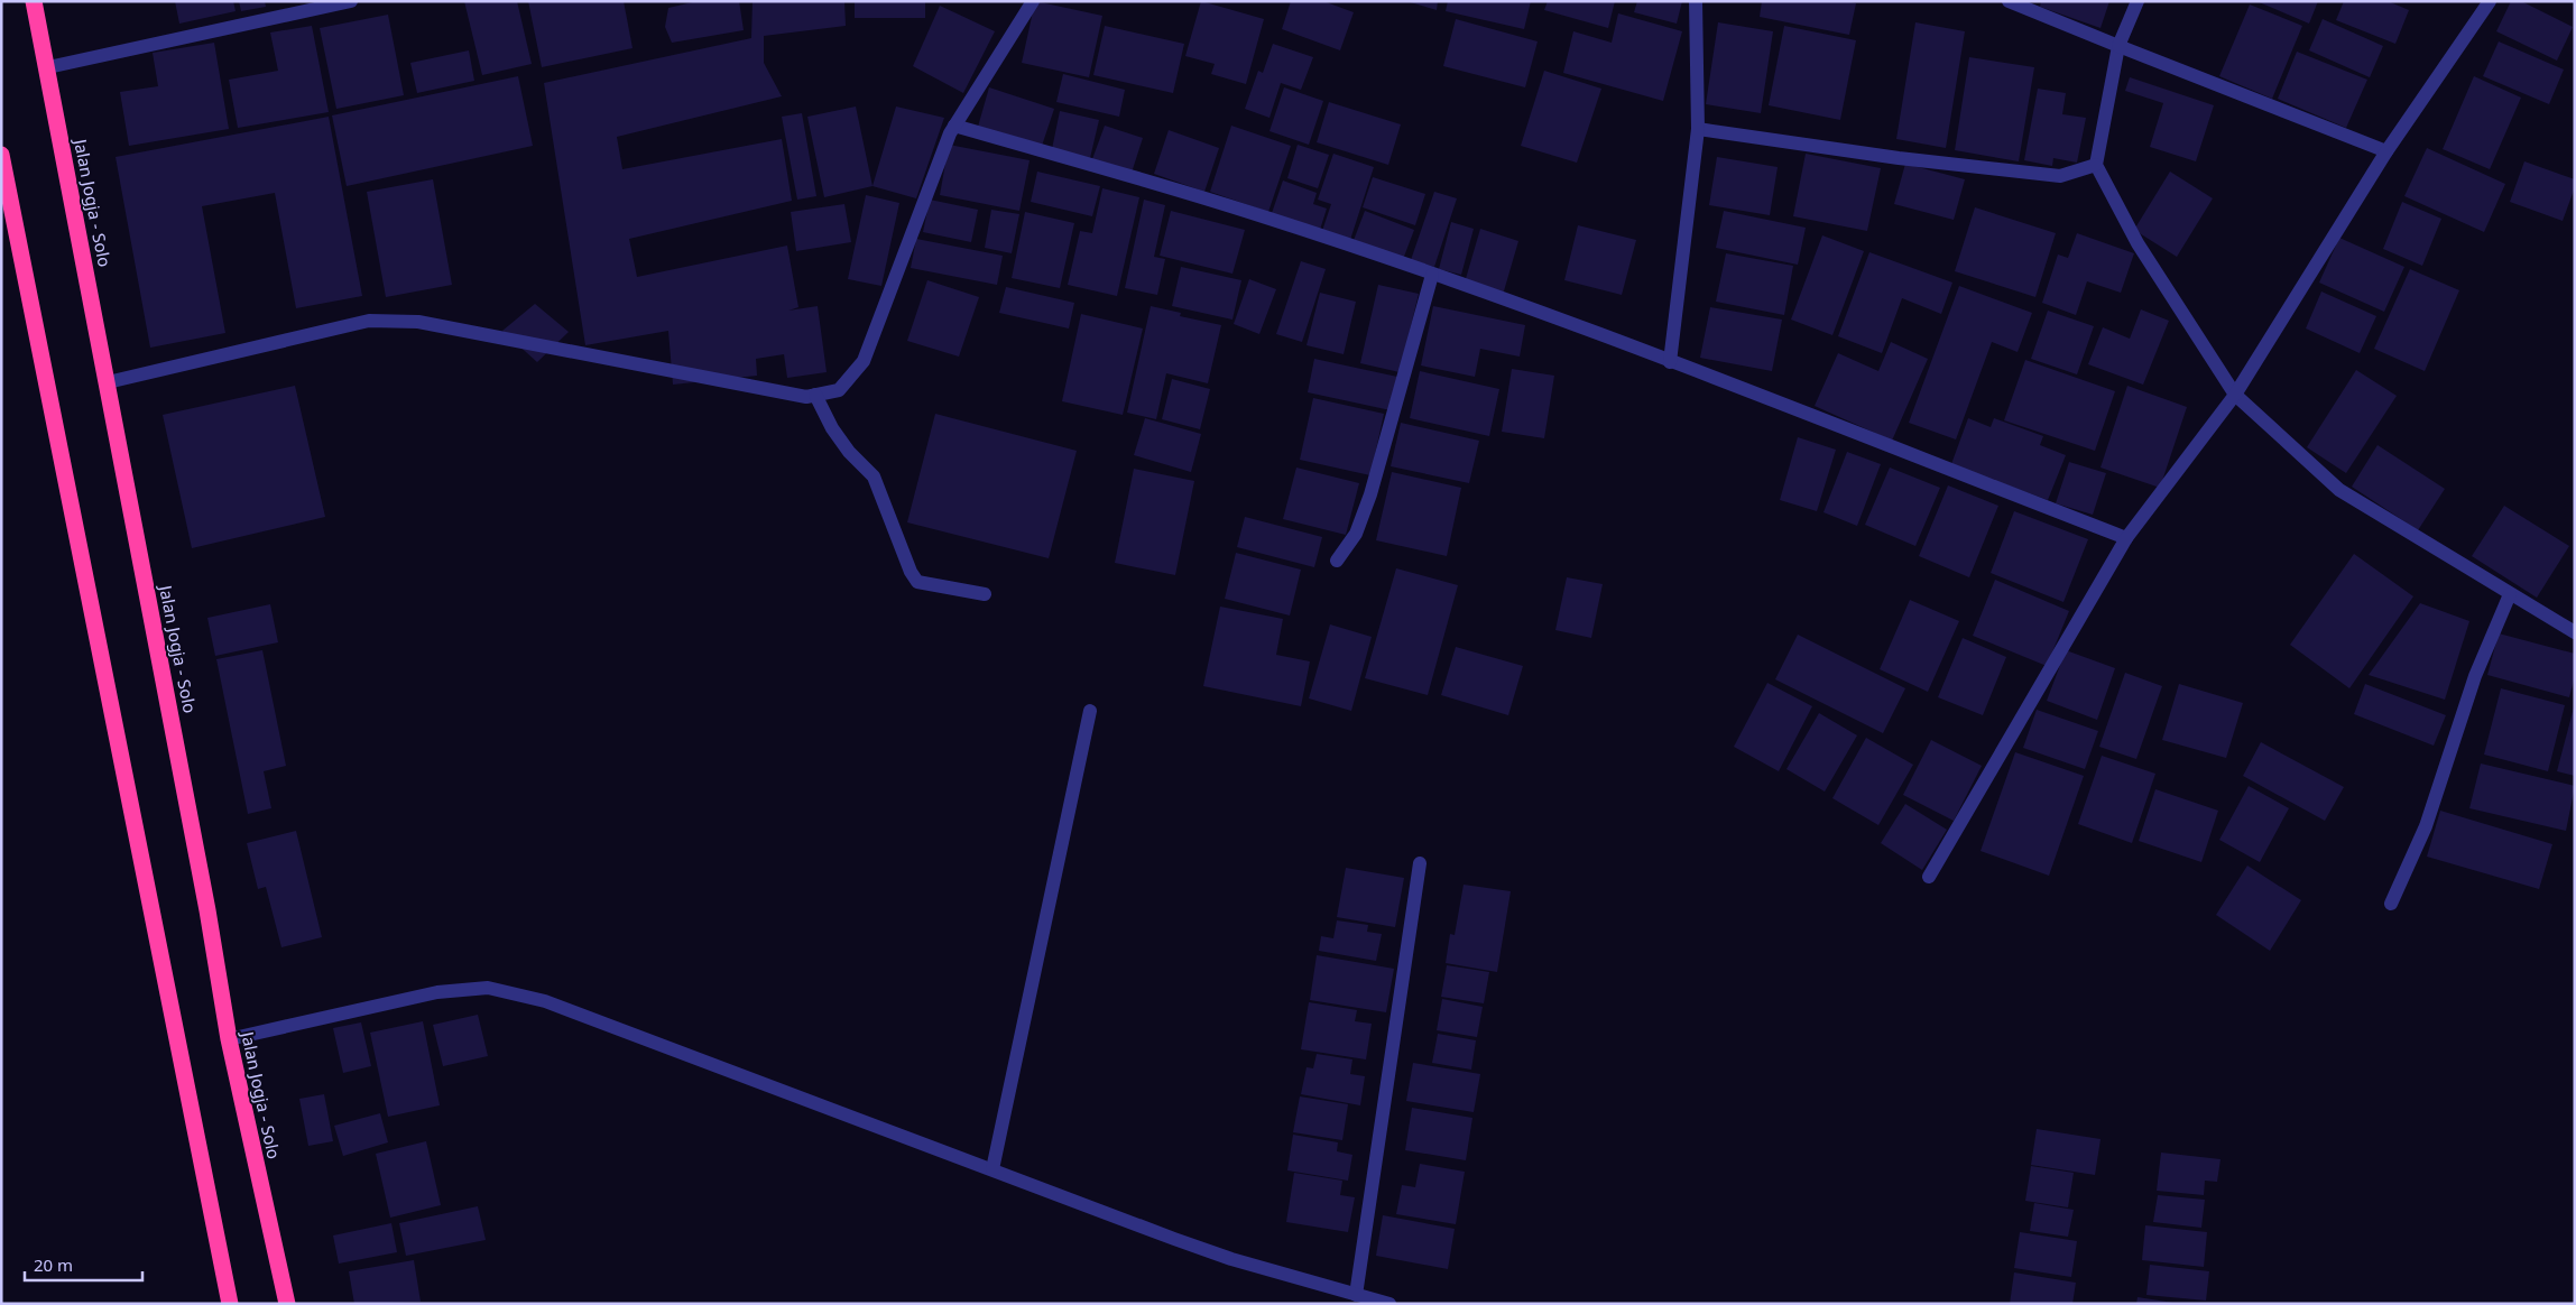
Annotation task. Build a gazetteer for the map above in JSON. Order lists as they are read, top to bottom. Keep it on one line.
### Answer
{"streets":{"highway":["Jalan Jogja - Solo"]},"scale_bar":"20 m"}
